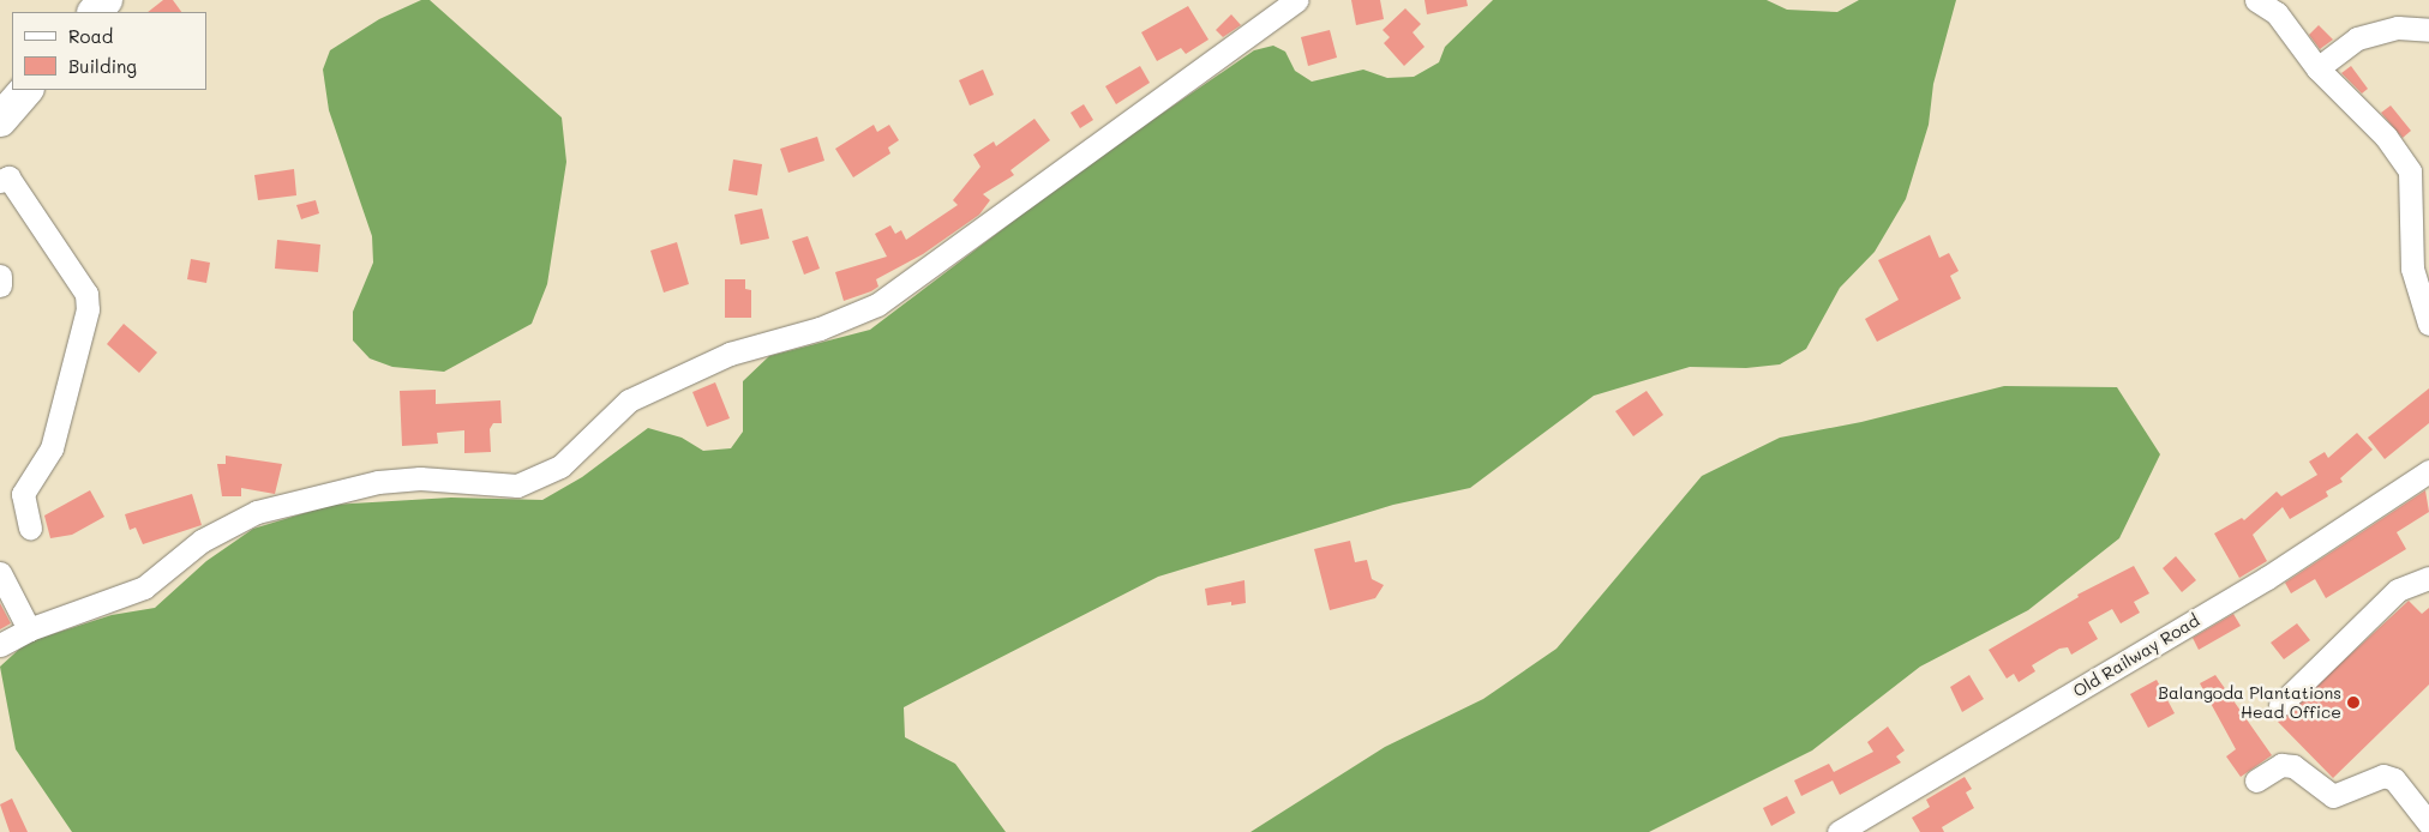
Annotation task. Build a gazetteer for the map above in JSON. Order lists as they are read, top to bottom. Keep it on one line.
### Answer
{"streets":{"street":["Old Railway Road"]},"places":["Balangoda Plantations Head Office"],"legend":["Road","Building"]}
